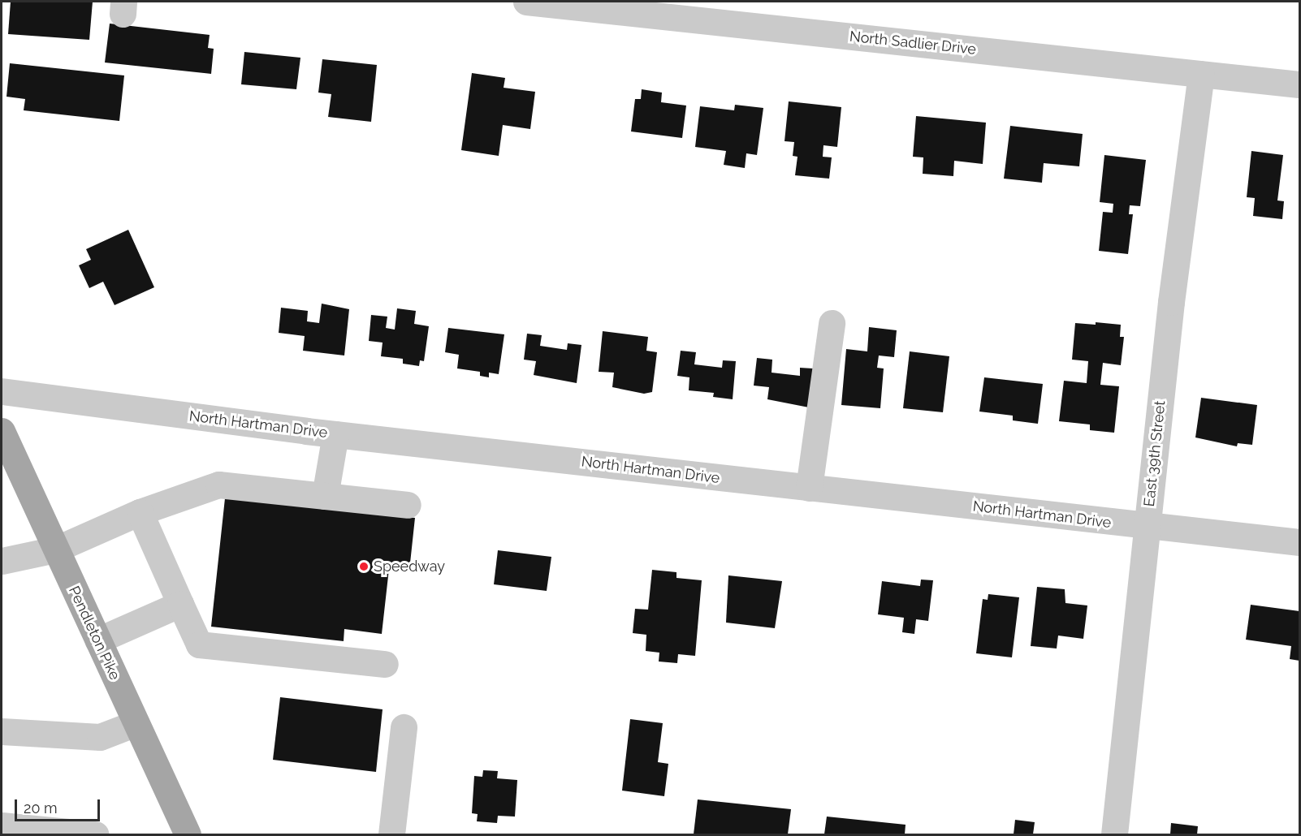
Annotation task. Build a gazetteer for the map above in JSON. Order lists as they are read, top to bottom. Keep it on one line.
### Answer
{"streets":{"main road":["Pendleton Pike"],"street":["North Sadlier Drive","North Hartman Drive","East 39th Street"]},"crossings":[["North Sadlier Drive","East 39th Street"],["North Hartman Drive","East 39th Street"]],"places":["Speedway"],"scale_bar":"20 m"}
